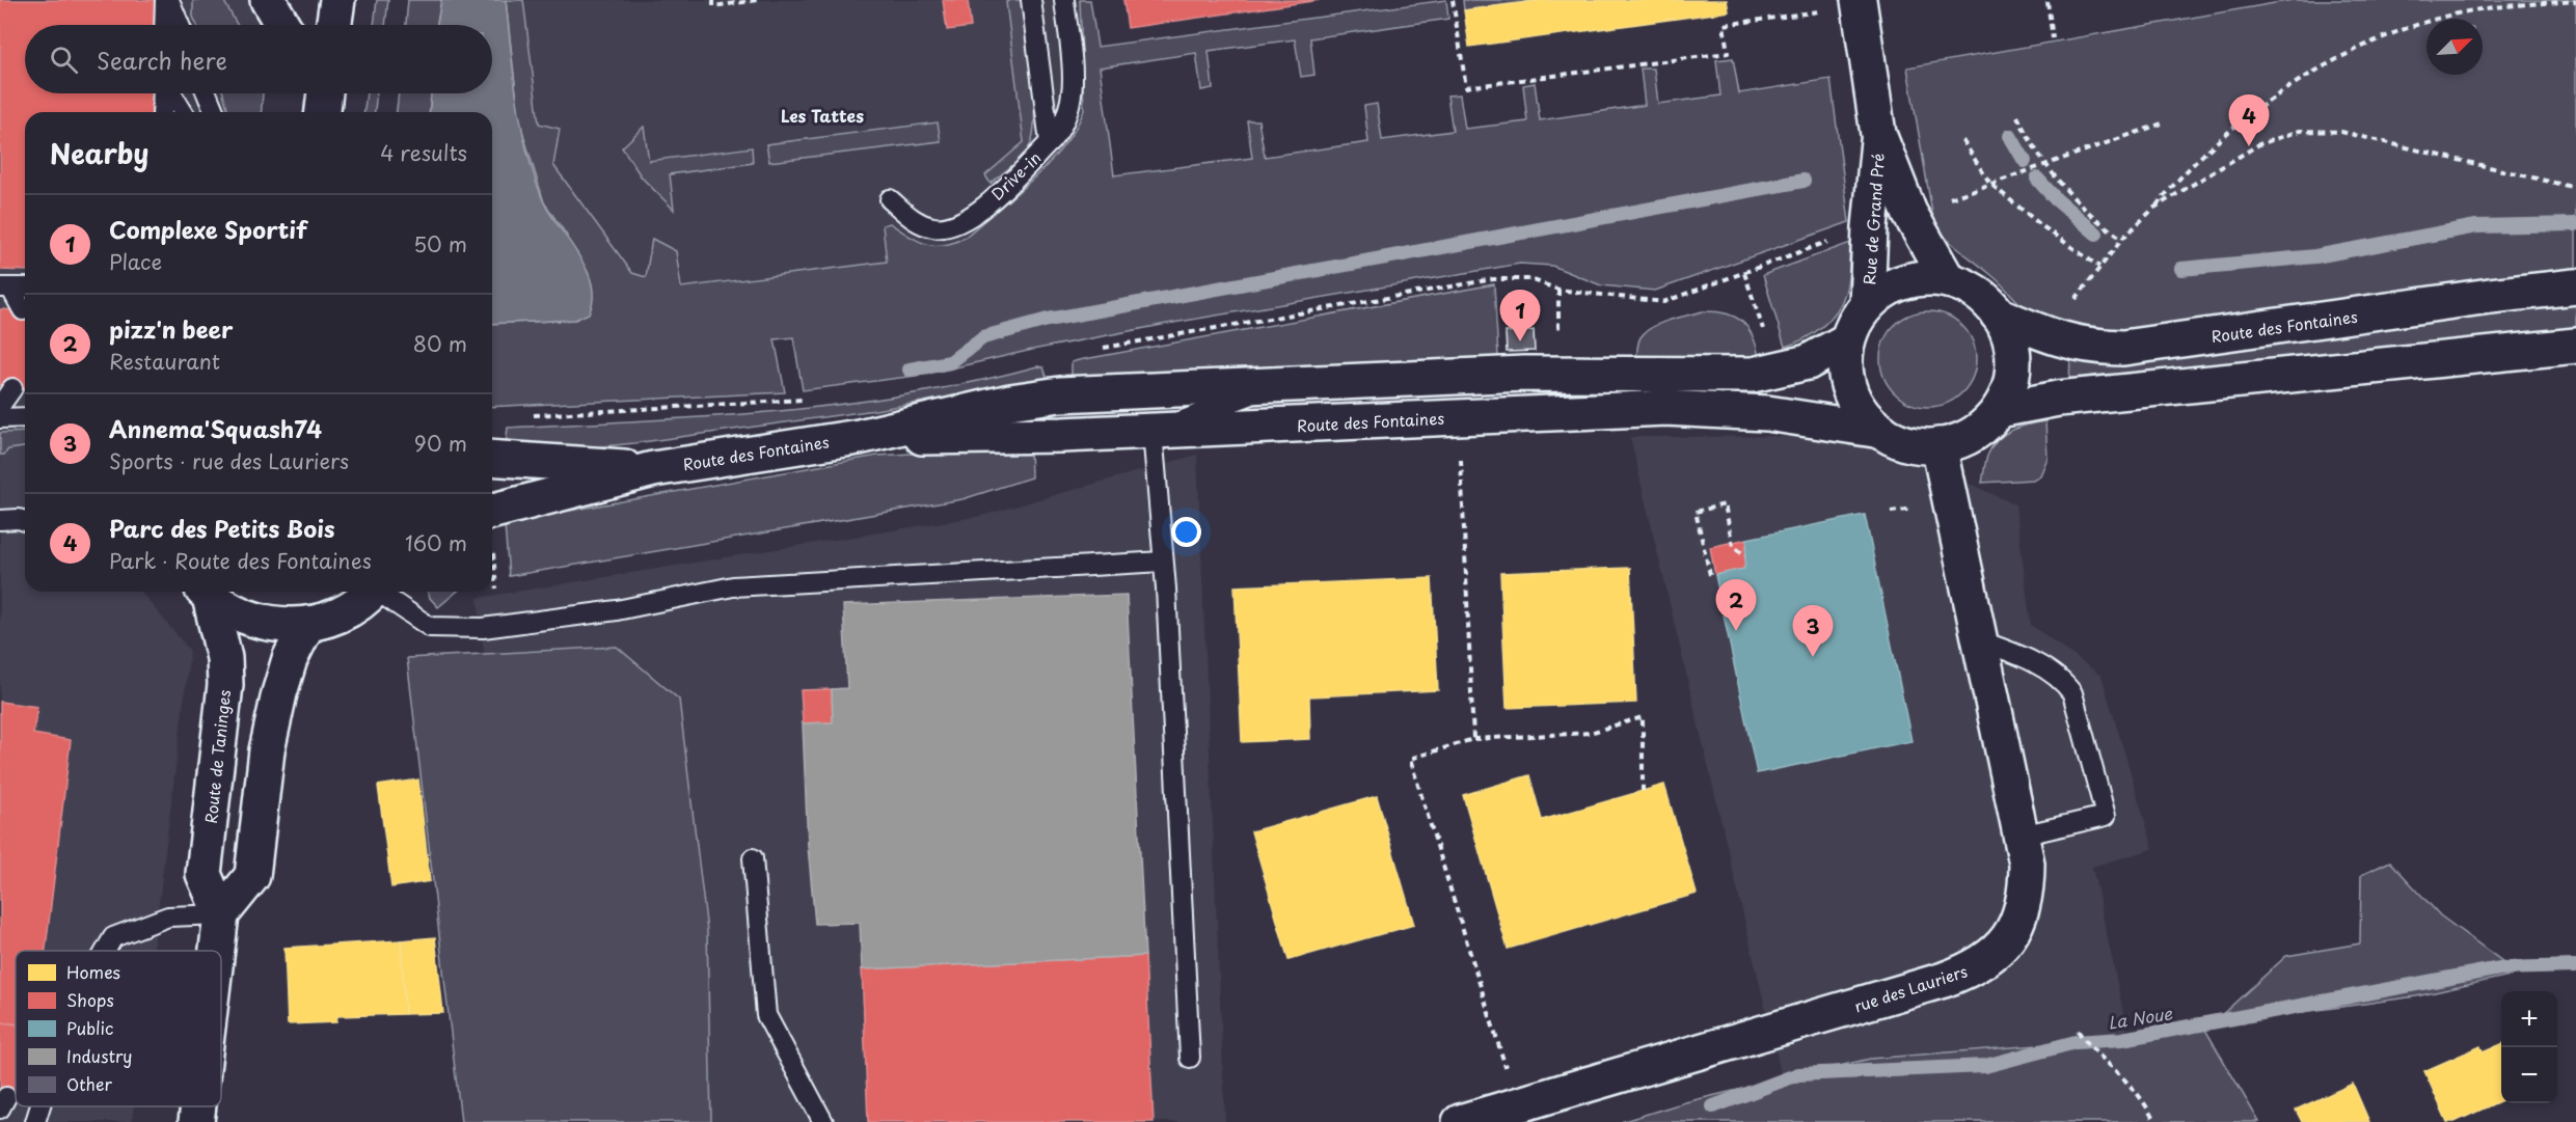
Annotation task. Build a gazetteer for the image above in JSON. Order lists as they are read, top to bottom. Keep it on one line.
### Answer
{"streets":{"street":["Rue de Grand Pré","Route des Fontaines","Route de Taninges","rue des Lauriers"],"lane":["Drive-in"]},"crossings":[["Rue de Grand Pré","Route des Fontaines"],["Rue de Grand Pré","rue des Lauriers"],["Route des Fontaines","rue des Lauriers"]],"districts":["Les Tattes"],"water":["La Noue"],"legend":["Homes","Shops","Public","Industry","Other"],"north":"top right","page":{"search":"Search here","pins":["4","1","2","3"],"heading":["Nearby","4 results"],"list":[{"mark":"1","name":"Complexe Sportif","note":"Place","value":"50 m"},{"mark":"2","name":"pizz'n beer","note":"Restaurant","value":"80 m"},{"mark":"3","name":"Annema'Squash74","note":"Sports · rue des Lauriers","value":"90 m"},{"mark":"4","name":"Parc des Petits Bois","note":"Park · Route des Fontaines","value":"160 m"}],"map_buttons":["+","−"]}}
